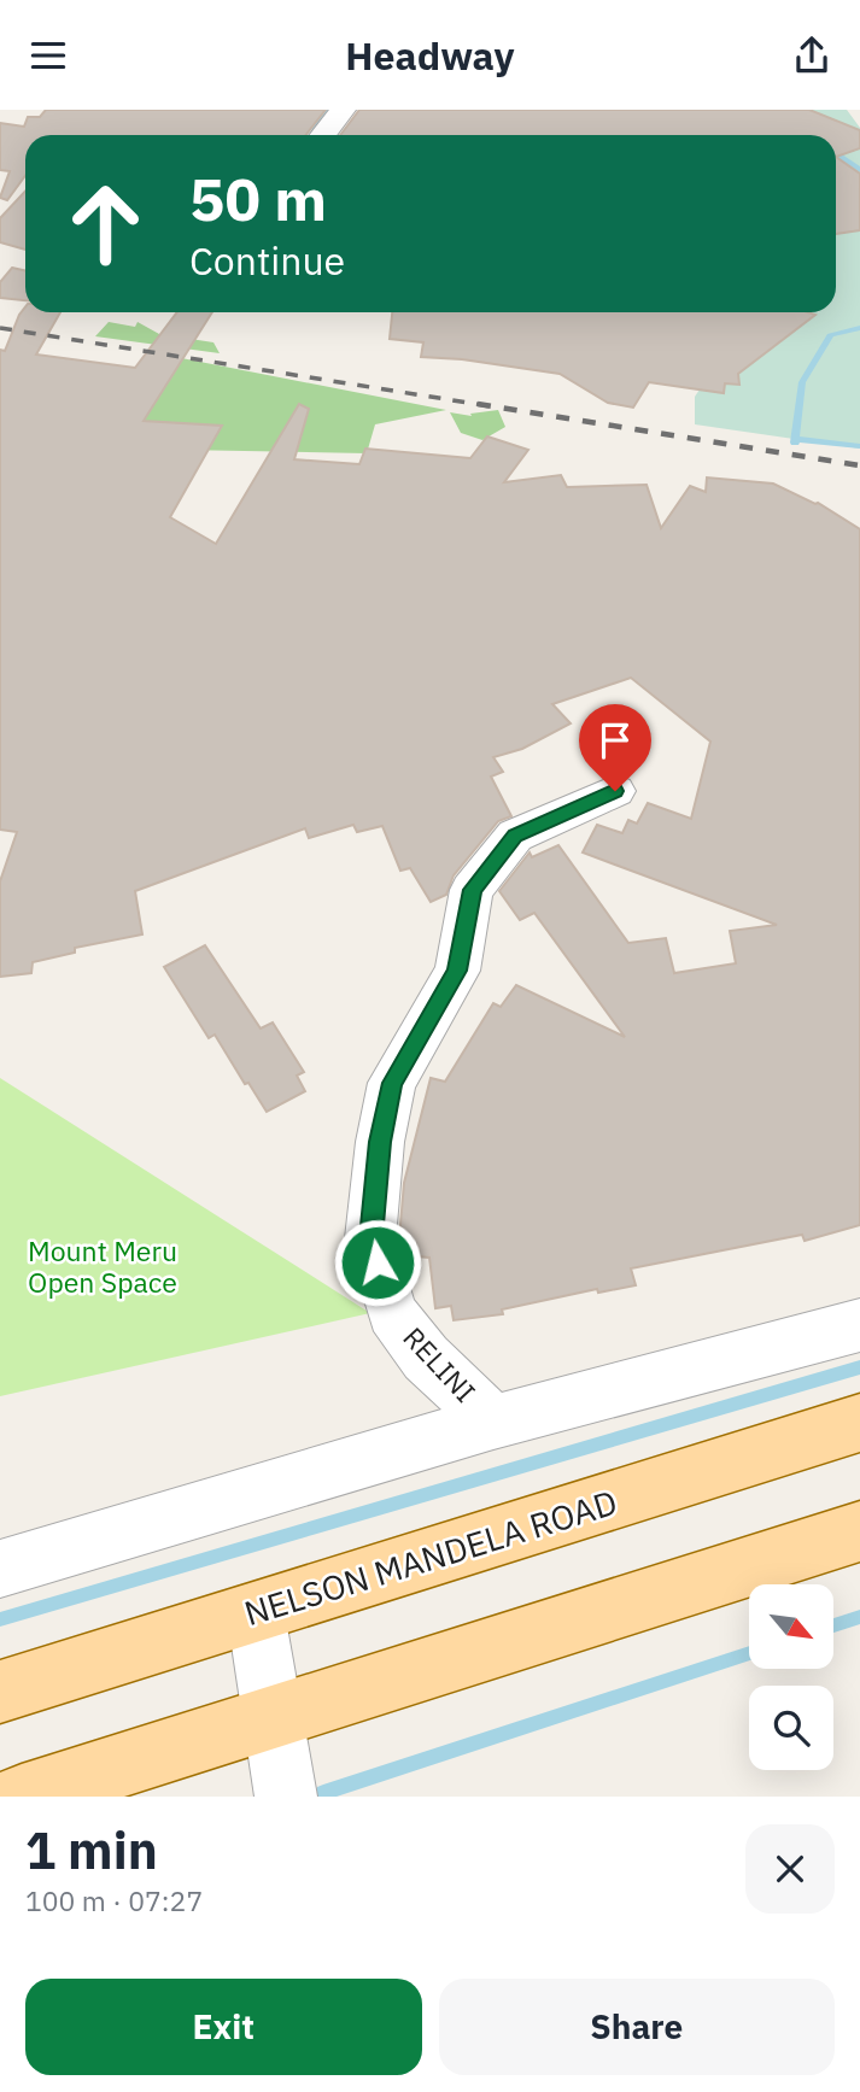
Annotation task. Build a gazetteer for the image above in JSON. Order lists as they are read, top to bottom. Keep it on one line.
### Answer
{"streets":{"main road":["NELSON MANDELA ROAD"],"street":["RELINI"]},"parks":["Mount Meru Open Space"],"north":"bottom right","page":{"header":"Headway","turn":["50 m","Continue"],"heading":["1 min","100 m · 07:27"],"buttons":["Exit","Share"]}}
